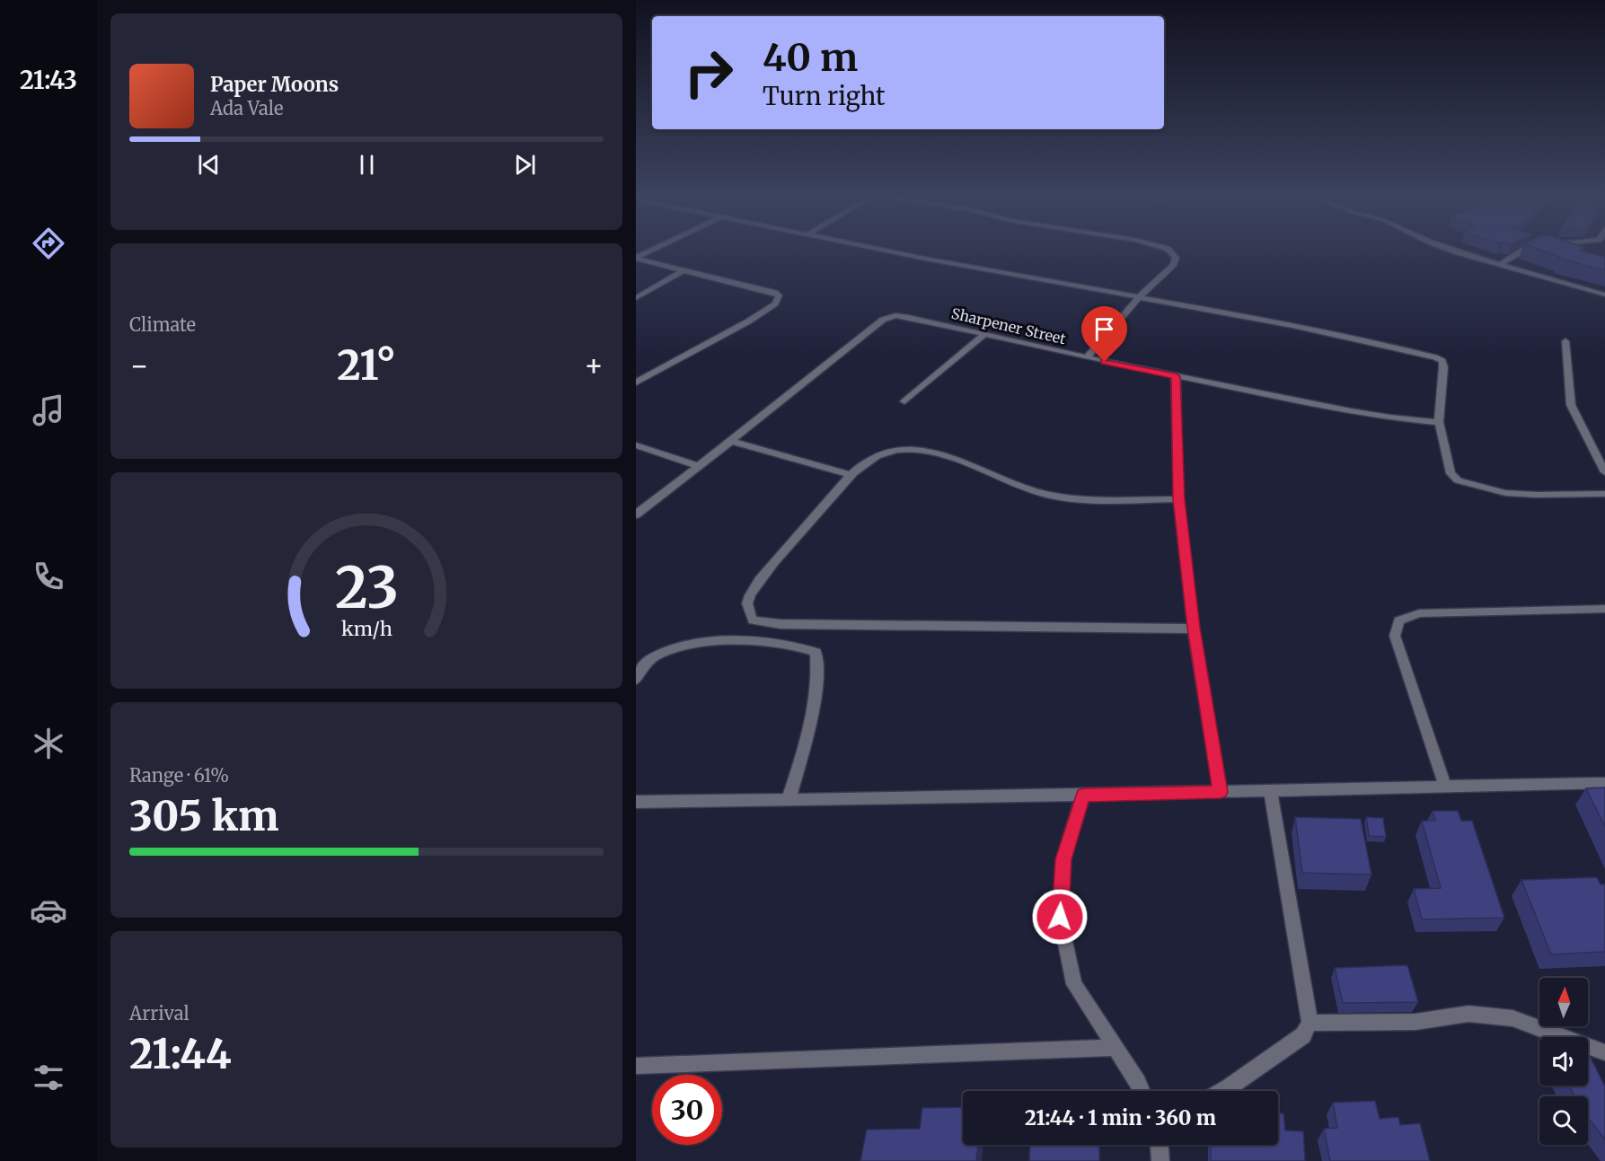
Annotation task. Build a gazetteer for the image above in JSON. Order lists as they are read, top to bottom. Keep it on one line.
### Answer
{"streets":{"street":["Sharpener Street"]},"north":"top","page":{"tabs":"21:43","turn":["40 m","Turn right"],"song":["Paper Moons","Ada Vale"],"tile":["Climate",["Range · 61%","305 km"],["Arrival","21:44"]],"heat":["−","21°","+"],"limit":"30","trip":"21:44 · 1 min · 360 m","gauge":["23","km/h"]}}
